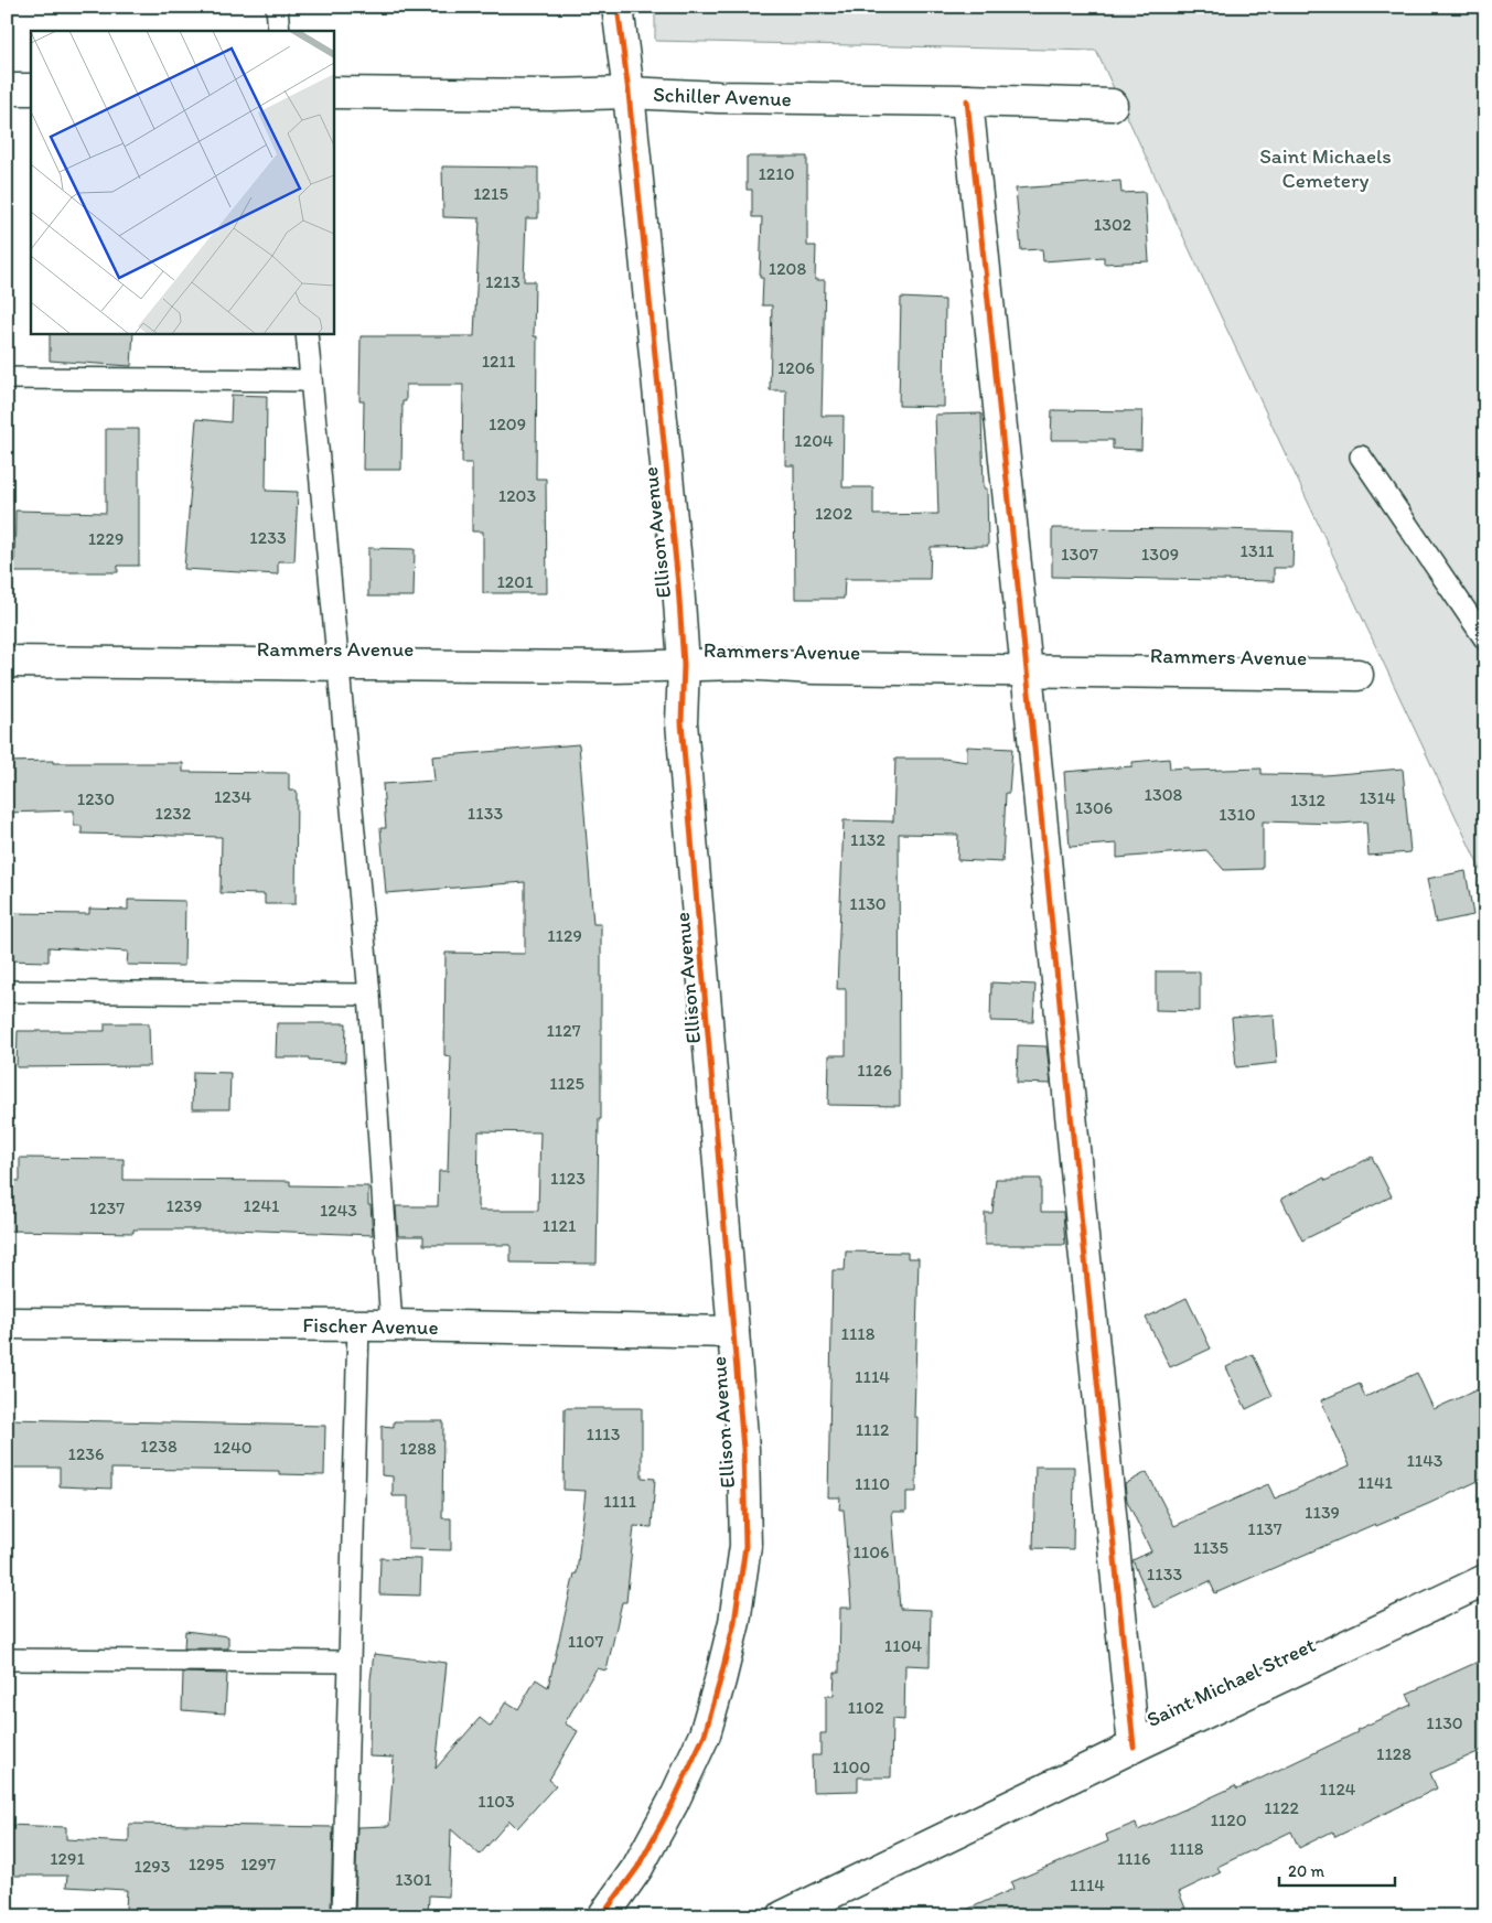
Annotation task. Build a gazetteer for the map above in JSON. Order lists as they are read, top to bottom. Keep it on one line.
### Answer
{"streets":{"street":["Schiller Avenue","Ellison Avenue","Rammers Avenue","Fischer Avenue","Saint Michael Street"]},"crossings":[["Schiller Avenue","Ellison Avenue"],["Ellison Avenue","Rammers Avenue"],["Ellison Avenue","Fischer Avenue"]],"parks":["Saint Michaels Cemetery"],"house_numbers":["1210","1215","1302","1208","1213","1211","1206","1209","1204","1203","1202","1233","1229","1311","1307","1309","1201","1308","1234","1314","1230","1312","1306","1232","1133","1310","1132","1130","1129","1127","1126","1125","1123","1239","1241","1237","1243","1121","1118","1114","1112","1113","1238","1240","1288","1236","1143","1141","1110","1111","1139","1137","1135","1106","1133","1107","1104","1102","1130","1128","1100","1124","1103","1122","1120","1118","1291","1116","1295","1297","1293","1301","1114"],"scale_bar":"20 m"}
